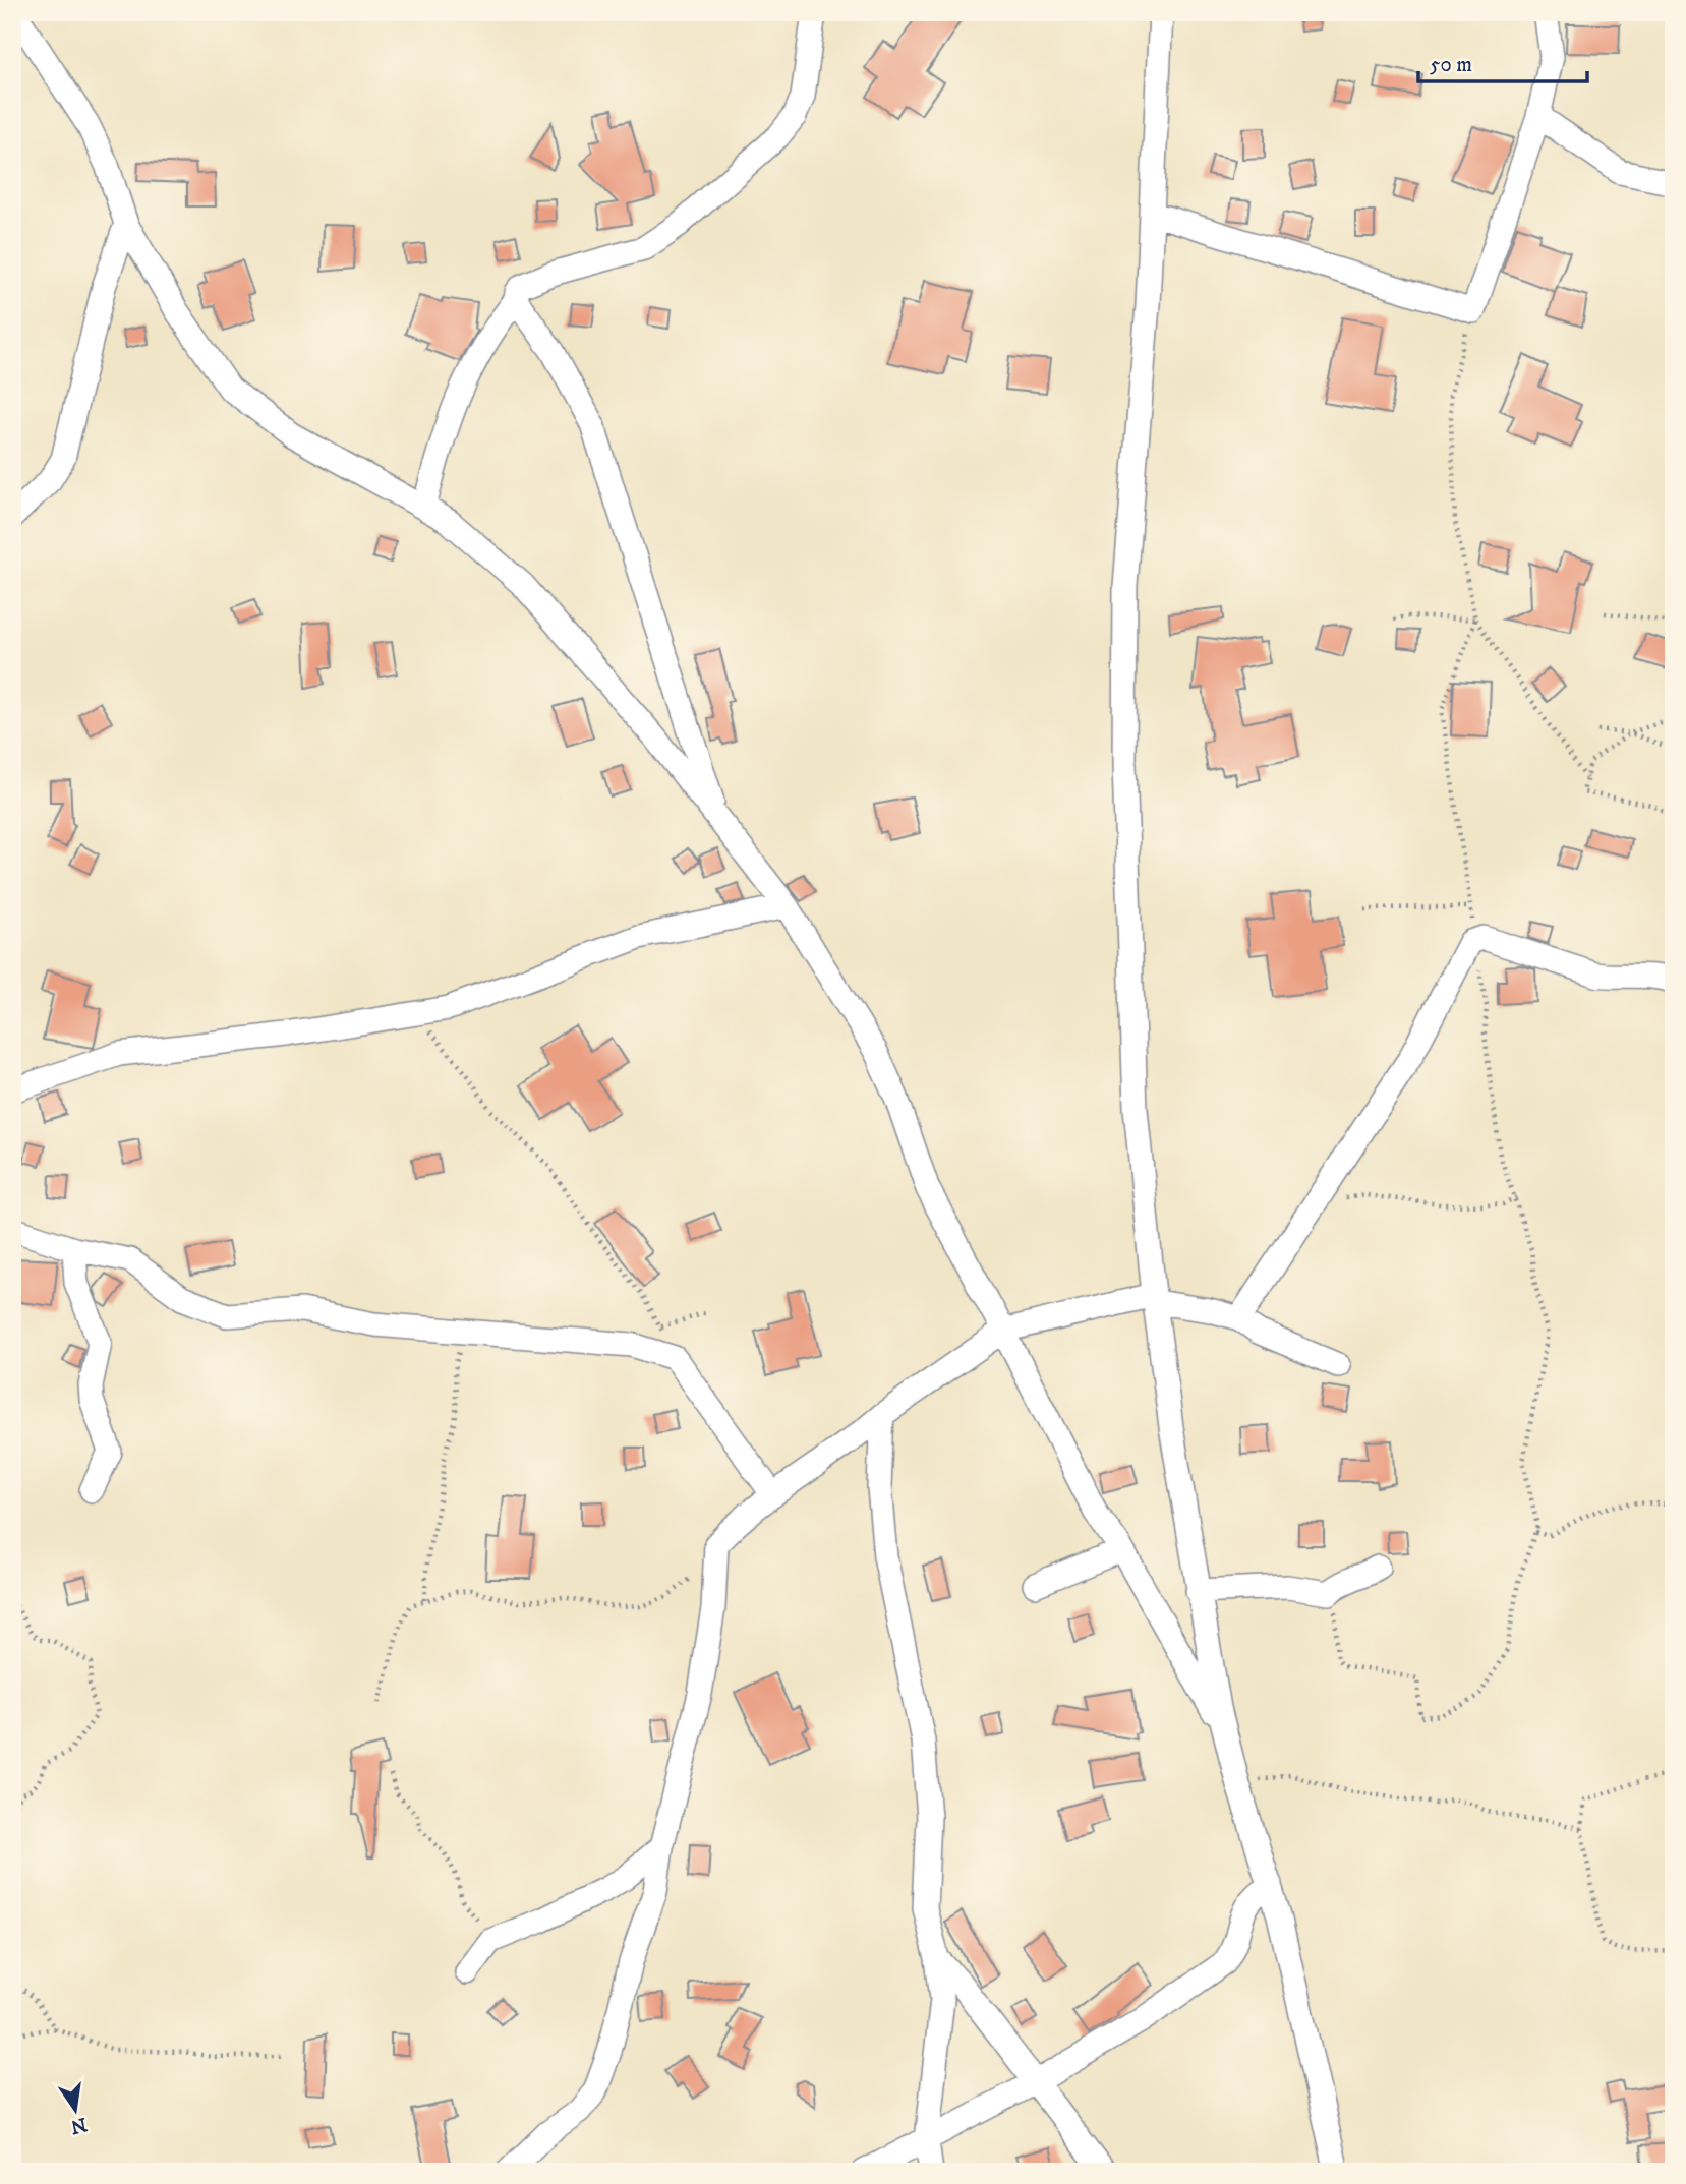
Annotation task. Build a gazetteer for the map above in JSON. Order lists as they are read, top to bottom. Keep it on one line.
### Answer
{"scale_bar":"50 m","north":"bottom"}
